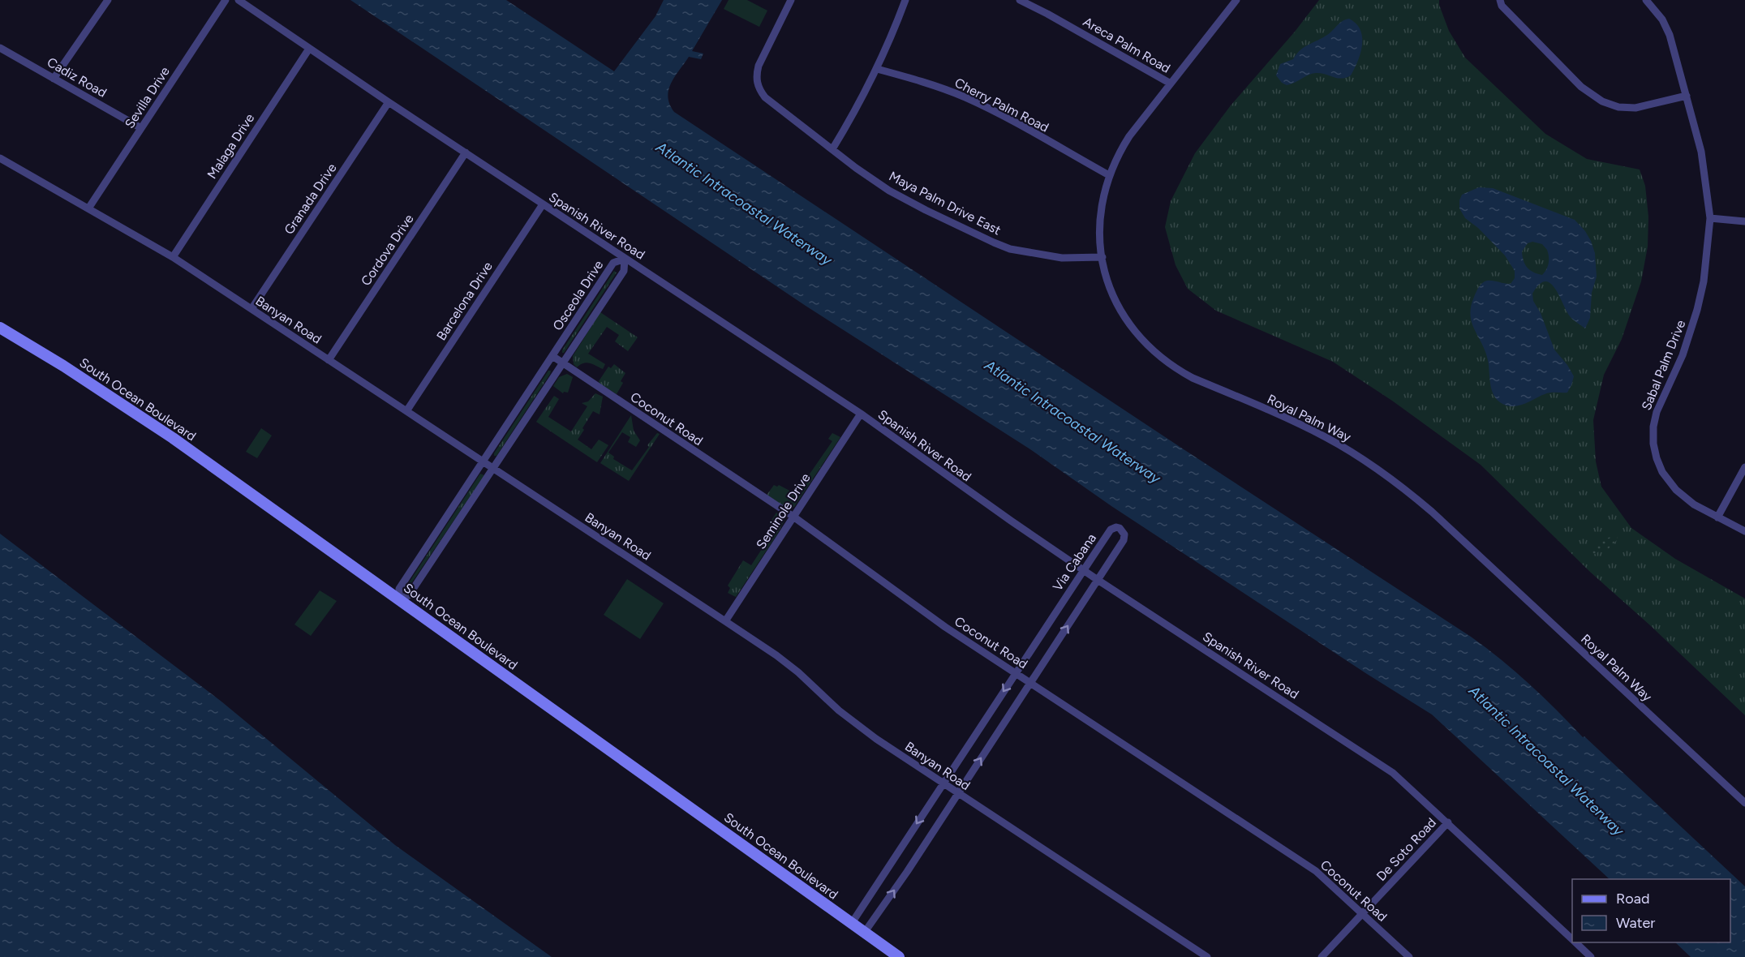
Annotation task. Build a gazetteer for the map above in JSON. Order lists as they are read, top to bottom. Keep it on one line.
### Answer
{"streets":{"main road":["South Ocean Boulevard"],"street":["Areca Palm Road","Cadiz Road","Sevilla Drive","Cherry Palm Road","Malaga Drive","Granada Drive","Maya Palm Drive East","Spanish River Road","Cordova Drive","Osceola Drive","Barcelona Drive","Banyan Road","Sabal Palm Drive","Royal Palm Way","Coconut Road","Seminole Drive","Via Cabana","De Soto Road"]},"crossings":[["Areca Palm Road","Royal Palm Way"],["Cadiz Road","Sevilla Drive"],["Sevilla Drive","Banyan Road"],["Cherry Palm Road","Royal Palm Way"],["Malaga Drive","Spanish River Road"],["Malaga Drive","Banyan Road"],["Granada Drive","Spanish River Road"],["Granada Drive","Banyan Road"],["Maya Palm Drive East","Royal Palm Way"],["Spanish River Road","Cordova Drive"],["Spanish River Road","Osceola Drive"],["Spanish River Road","Barcelona Drive"],["Spanish River Road","Seminole Drive"],["Spanish River Road","Via Cabana"],["Spanish River Road","De Soto Road"],["Cordova Drive","Banyan Road"],["Osceola Drive","Banyan Road"],["Osceola Drive","South Ocean Boulevard"],["Osceola Drive","Coconut Road"],["Barcelona Drive","Banyan Road"],["Banyan Road","Seminole Drive"],["Banyan Road","Via Cabana"],["South Ocean Boulevard","Via Cabana"],["Coconut Road","Seminole Drive"],["Coconut Road","Via Cabana"],["Coconut Road","De Soto Road"]],"water":["Atlantic Intracoastal Waterway"],"legend":["Road","Water"]}
